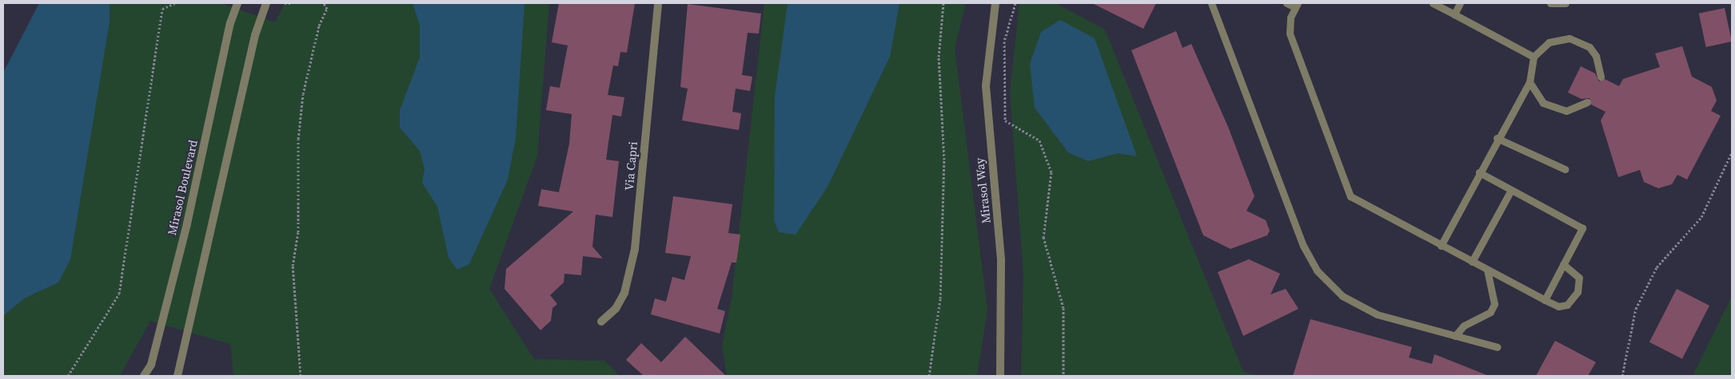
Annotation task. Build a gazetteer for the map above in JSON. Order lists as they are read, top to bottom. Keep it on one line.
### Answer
{"streets":{"street":["Via Capri","Mirasol Boulevard","Mirasol Way"]}}
